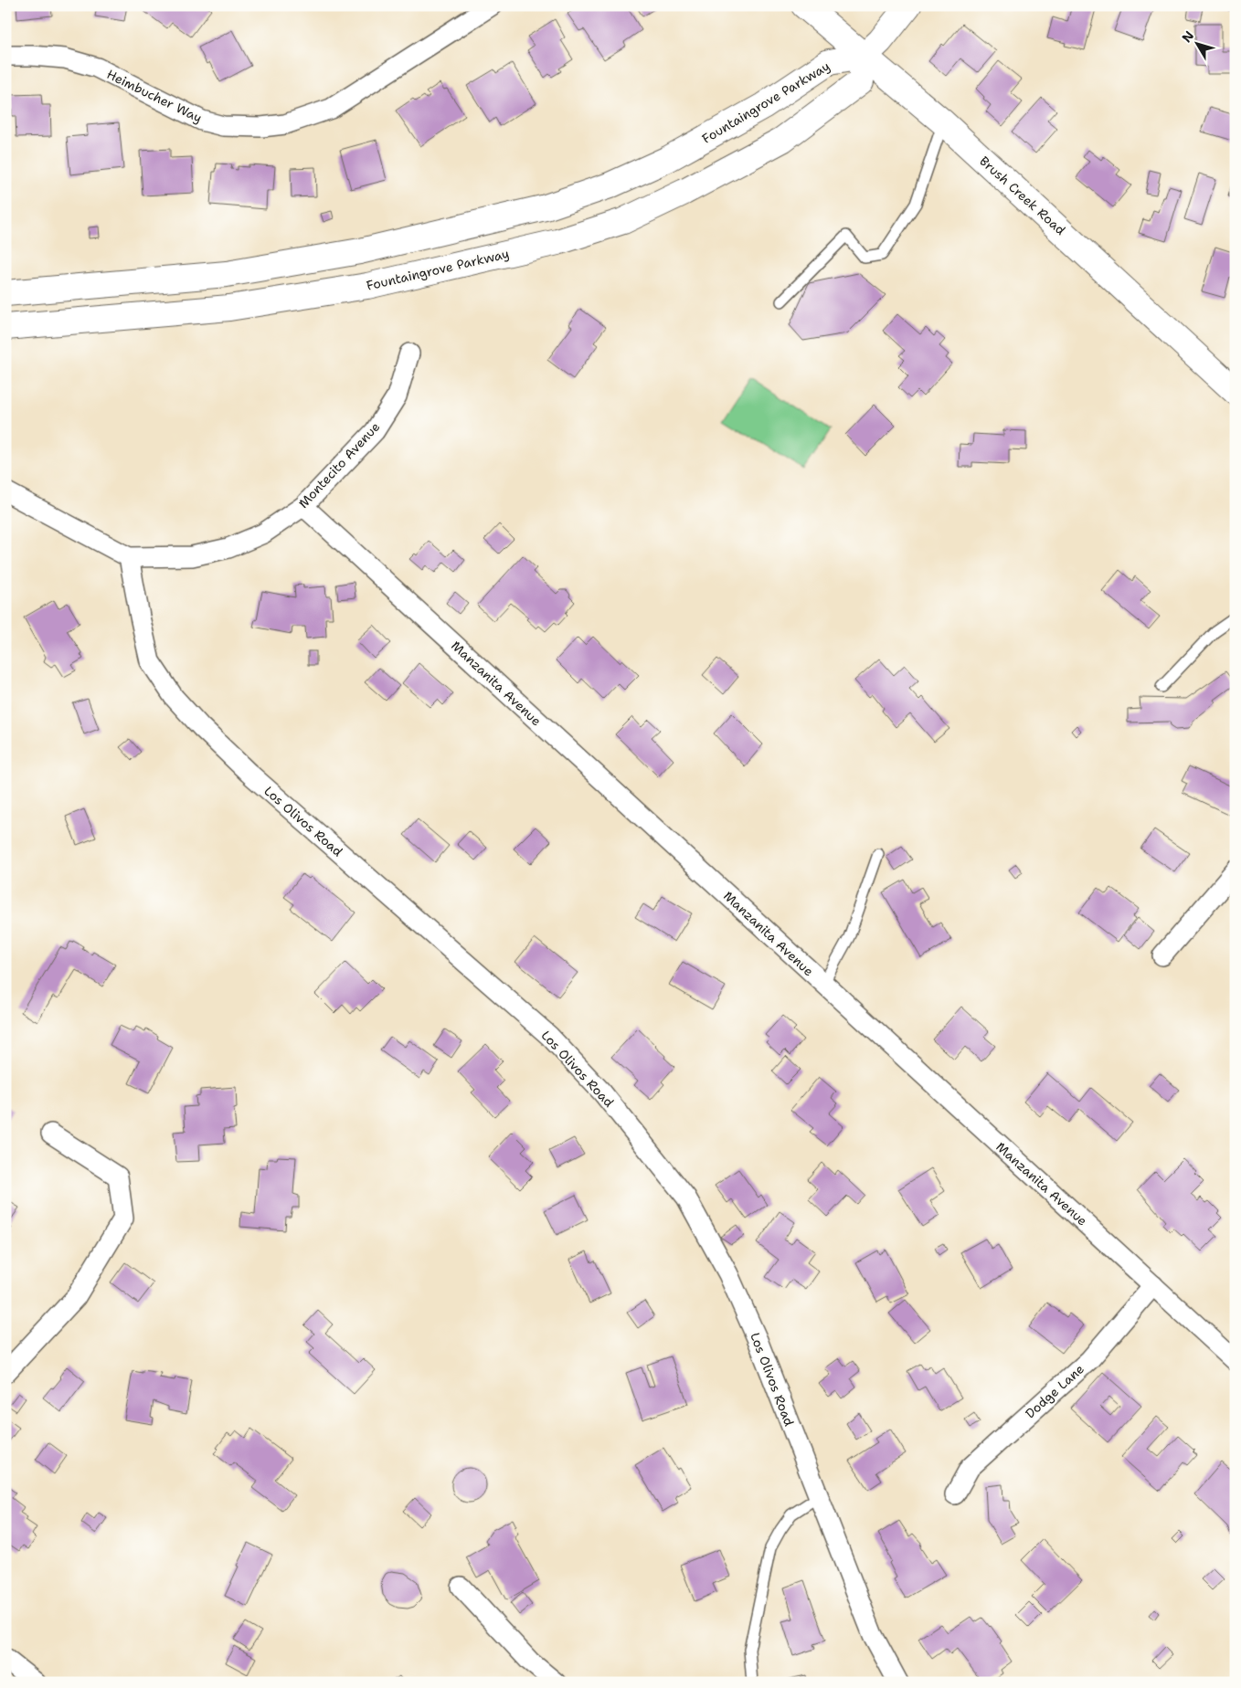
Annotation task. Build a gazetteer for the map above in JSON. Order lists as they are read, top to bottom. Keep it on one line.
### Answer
{"streets":{"main road":["Fountaingrove Parkway","Brush Creek Road"],"street":["Heimbucher Way","Montecito Avenue","Manzanita Avenue","Los Olivos Road","Dodge Lane"]},"crossings":[["Fountaingrove Parkway","Brush Creek Road"],["Montecito Avenue","Manzanita Avenue"],["Montecito Avenue","Los Olivos Road"],["Manzanita Avenue","Dodge Lane"]],"north":"top left"}
